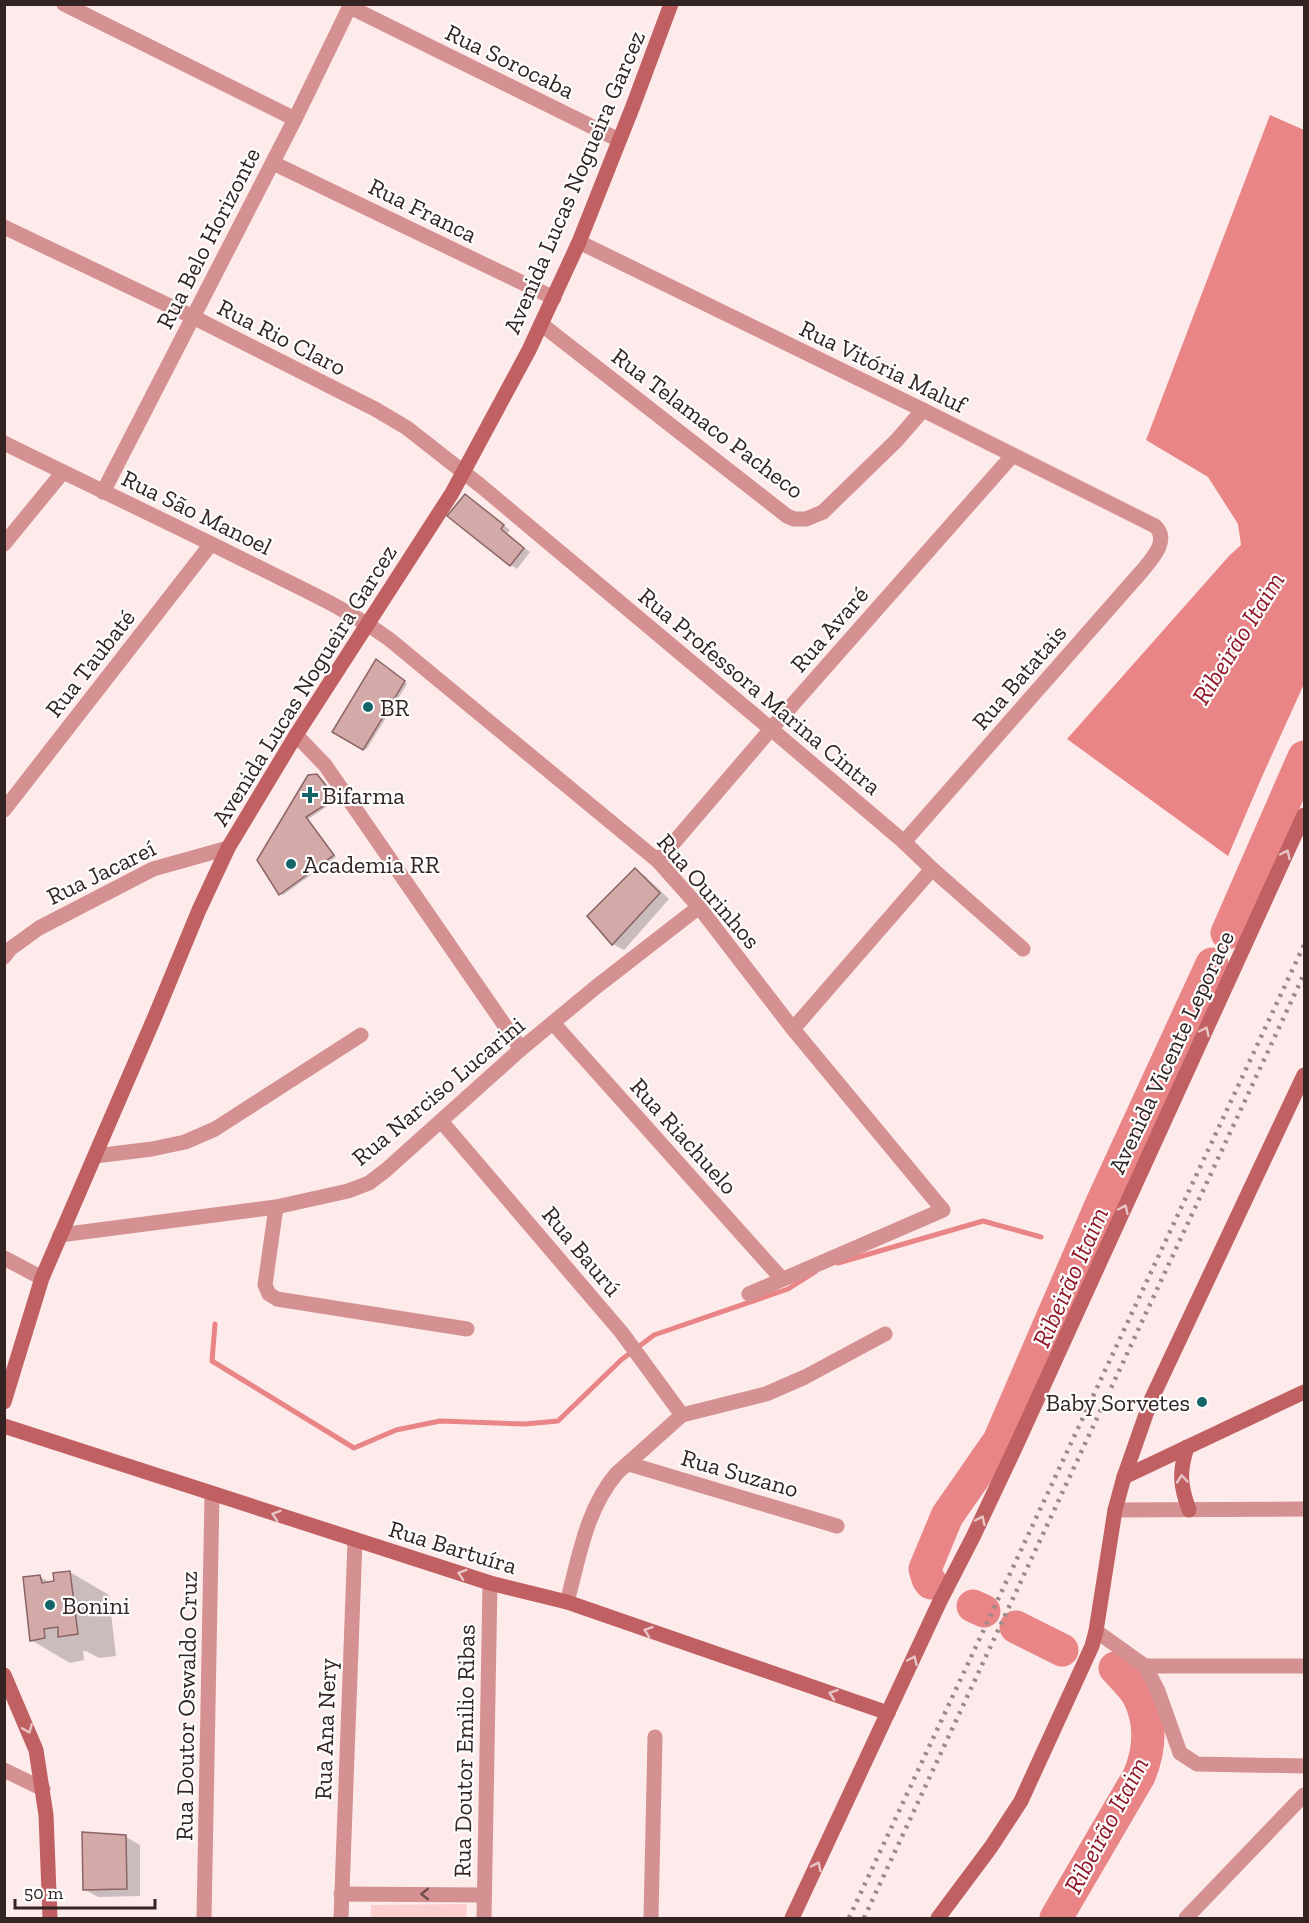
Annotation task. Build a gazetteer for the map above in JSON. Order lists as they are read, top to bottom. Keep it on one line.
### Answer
{"streets":{"main road":["Avenida Lucas Nogueira Garcez","Avenida Vicente Leporace","Rua Bartuíra"],"street":["Rua Sorocaba","Rua Franca","Rua Belo Horizonte","Rua Rio Claro","Rua Vitória Maluf","Rua Telamaco Pacheco","Rua São Manoel","Rua Avaré","Rua Taubaté","Rua Batatais","Rua Professora Marina Cintra","Rua Jacareí","Rua Ourinhos","Rua Narciso Lucarini","Rua Riachuelo","Rua Baurú","Rua Suzano","Rua Doutor Oswaldo Cruz","Rua Ana Nery","Rua Doutor Emilio Ribas"]},"crossings":[["Rua Sorocaba","Avenida Lucas Nogueira Garcez"],["Rua Sorocaba","Rua Belo Horizonte"],["Avenida Lucas Nogueira Garcez","Rua Franca"],["Avenida Lucas Nogueira Garcez","Rua Rio Claro"],["Avenida Lucas Nogueira Garcez","Rua Vitória Maluf"],["Avenida Lucas Nogueira Garcez","Rua Telamaco Pacheco"],["Avenida Lucas Nogueira Garcez","Rua São Manoel"],["Avenida Lucas Nogueira Garcez","Rua Professora Marina Cintra"],["Avenida Lucas Nogueira Garcez","Rua Jacareí"],["Avenida Lucas Nogueira Garcez","Rua Ourinhos"],["Avenida Lucas Nogueira Garcez","Rua Narciso Lucarini"],["Rua Franca","Rua Belo Horizonte"],["Rua Belo Horizonte","Rua Rio Claro"],["Rua Belo Horizonte","Rua São Manoel"],["Rua Rio Claro","Rua Professora Marina Cintra"],["Rua Vitória Maluf","Rua Telamaco Pacheco"],["Rua Vitória Maluf","Rua Avaré"],["Rua Vitória Maluf","Rua Batatais"],["Rua São Manoel","Rua Taubaté"],["Rua São Manoel","Rua Ourinhos"],["Rua Avaré","Rua Professora Marina Cintra"],["Rua Avaré","Rua Ourinhos"],["Rua Batatais","Rua Professora Marina Cintra"],["Rua Ourinhos","Rua Narciso Lucarini"],["Rua Ourinhos","Rua Riachuelo"],["Avenida Vicente Leporace","Rua Bartuíra"],["Rua Narciso Lucarini","Rua Riachuelo"],["Rua Narciso Lucarini","Rua Baurú"],["Rua Bartuíra","Rua Doutor Oswaldo Cruz"],["Rua Bartuíra","Rua Ana Nery"],["Rua Bartuíra","Rua Doutor Emilio Ribas"]],"one_way":["Rua Bartuíra"],"water":["Ribeirão Itaim"],"places":{"other":["BR","Academia RR","Baby Sorvetes","Bonini"],"health":["Bifarma"]},"scale_bar":"50 m"}
